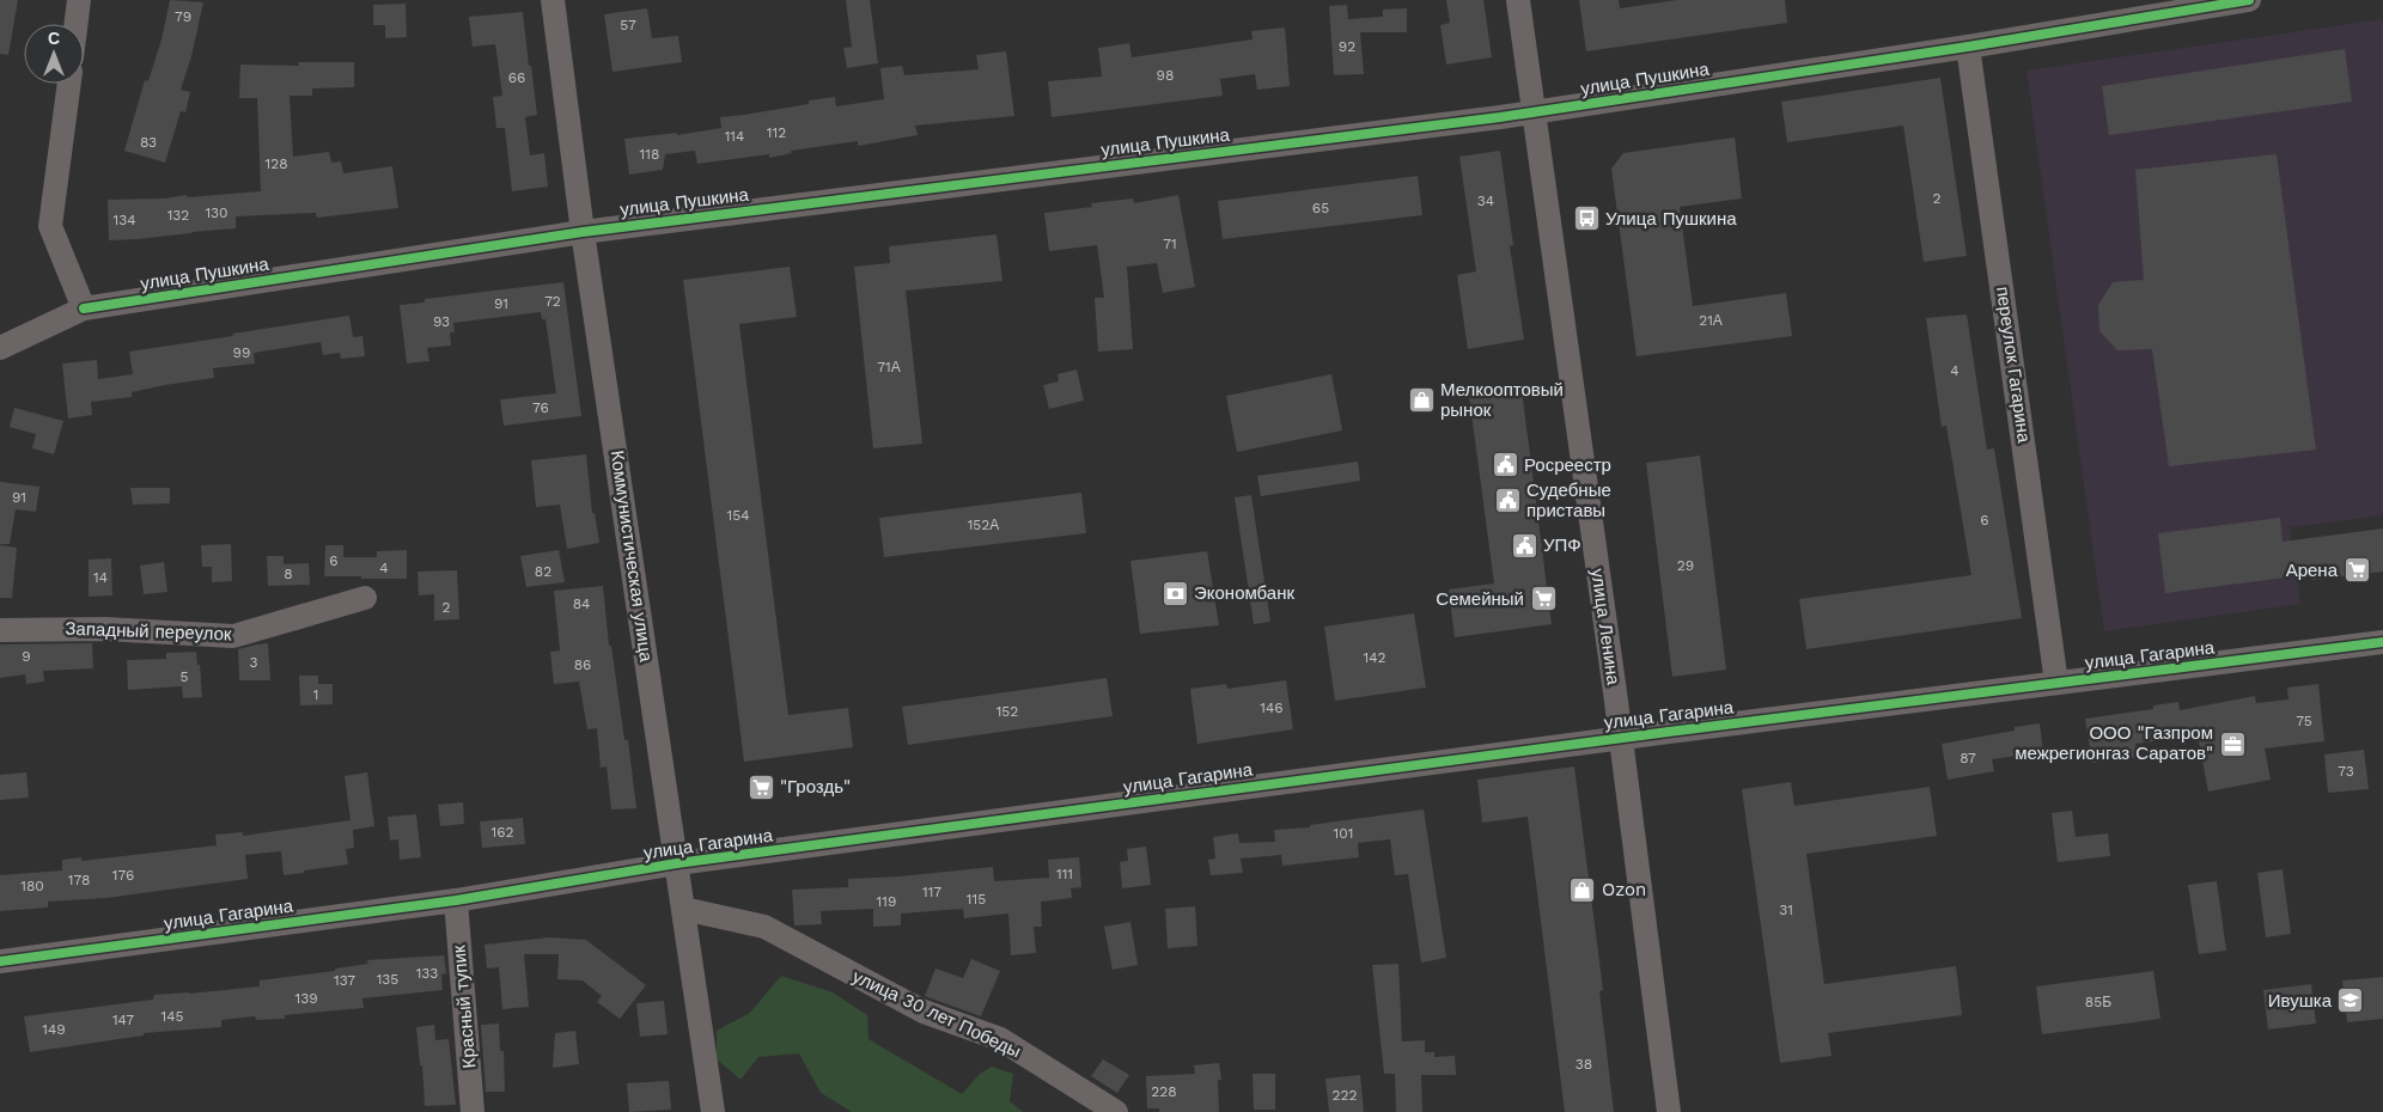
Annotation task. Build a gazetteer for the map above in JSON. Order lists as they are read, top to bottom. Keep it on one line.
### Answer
{"streets":{"street":["улица Пушкина","переулок Гагарина","Коммунистическая улица","улица Ленина","Западный переулок","улица Гагарина","Красный тупик","улица 30 лет Победы"]},"crossings":[["улица Пушкина","переулок Гагарина"],["улица Пушкина","Коммунистическая улица"],["улица Пушкина","улица Ленина"],["переулок Гагарина","улица Гагарина"],["Коммунистическая улица","улица Гагарина"],["Коммунистическая улица","улица 30 лет Победы"],["улица Ленина","улица Гагарина"],["улица Гагарина","Красный тупик"]],"places":{"bus stop":["Улица Пушкина"],"shop":["Мелкооптовый рынок","Ozon"],"public building":["Росреестр","Судебные приставы","УПФ"],"supermarket":["Арена","Семейный","\"Гроздь\""],"bank":["Экономбанк"],"office":["ООО \"Газпром межрегионгаз Саратов\""],"school or university":["Ивушка"]},"house_numbers":["79","57","92","98","66","112","114","83","118","128","2","34","65","130","132","134","71","72","91","21А","93","99","71А","4","76","91","154","6","152А","6","29","4","82","8","14","84","2","9","142","3","86","5","1","146","152","75","87","73","162","101","111","176","178","180","117","115","119","31","133","135","137","139","85Б","145","147","149","38","228","222"],"north":"top"}
